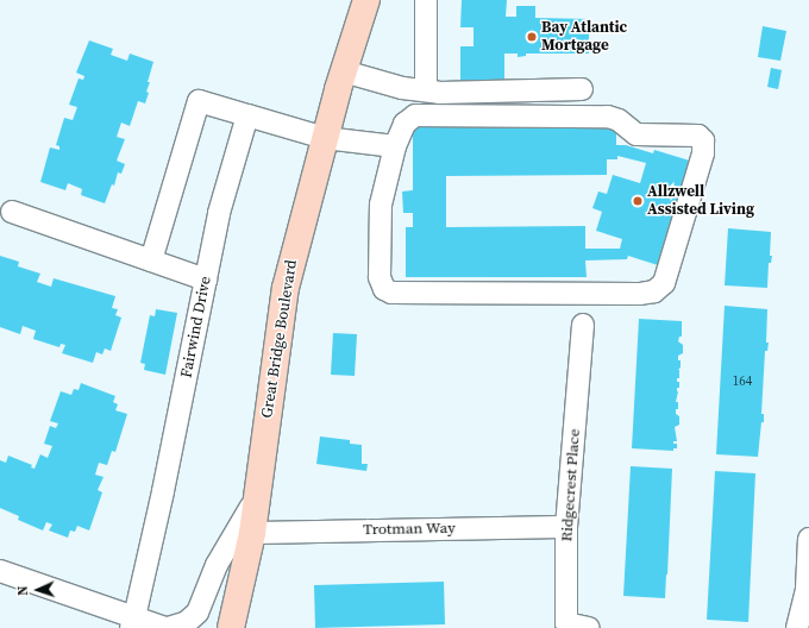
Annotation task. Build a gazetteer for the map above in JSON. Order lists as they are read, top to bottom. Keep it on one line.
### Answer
{"streets":{"main road":["Great Bridge Boulevard"],"street":["Fairwind Drive","Ridgecrest Place","Trotman Way"]},"crossings":[["Great Bridge Boulevard","Trotman Way"],["Ridgecrest Place","Trotman Way"]],"places":["Bay Atlantic Mortgage","Allzwell Assisted Living"],"house_numbers":["164"],"north":"left"}
